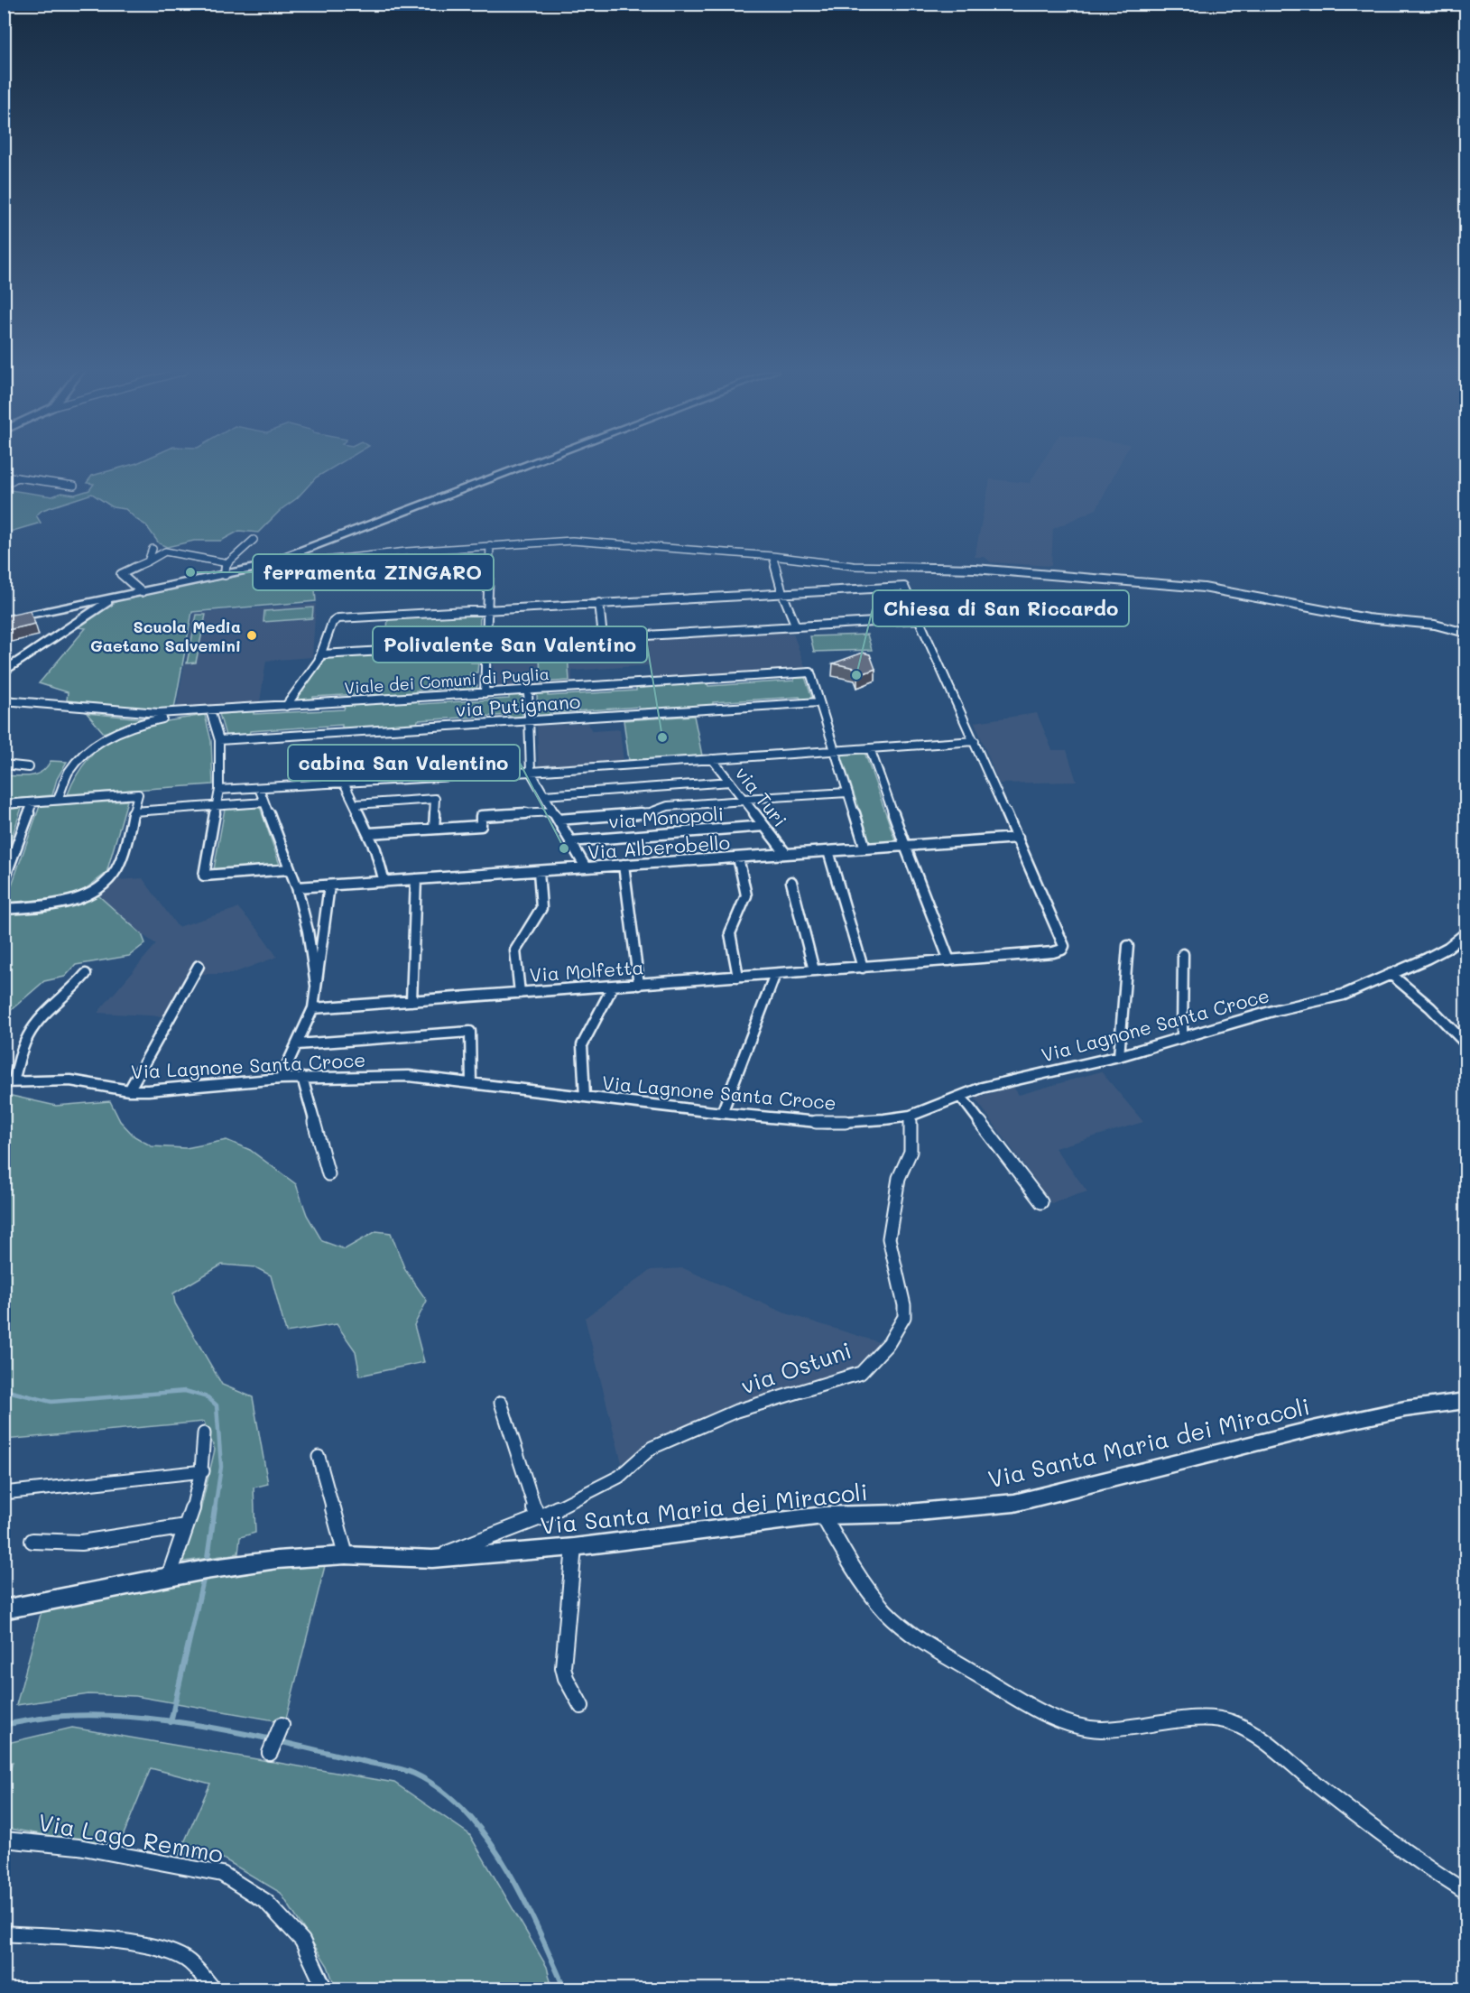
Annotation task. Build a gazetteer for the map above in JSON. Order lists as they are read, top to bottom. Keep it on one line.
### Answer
{"streets":{"main road":["Via Santa Maria dei Miracoli"],"street":["Viale dei Comuni di Puglia","via Putignano","via Turi","via Monopoli","Via Alberobello","Via Molfetta","Via Lagnone Santa Croce","via Ostuni","Via Lago Remmo"]},"crossings":[["Viale dei Comuni di Puglia","via Putignano"],["Viale dei Comuni di Puglia","Via Alberobello"],["via Turi","via Monopoli"],["via Turi","Via Alberobello"],["Via Lagnone Santa Croce","via Ostuni"],["via Ostuni","Via Santa Maria dei Miracoli"]],"places":["ferramenta ZINGARO","Scuola Media Gaetano Salvemini","Chiesa di San Riccardo","Polivalente San Valentino","cabina San Valentino"]}
